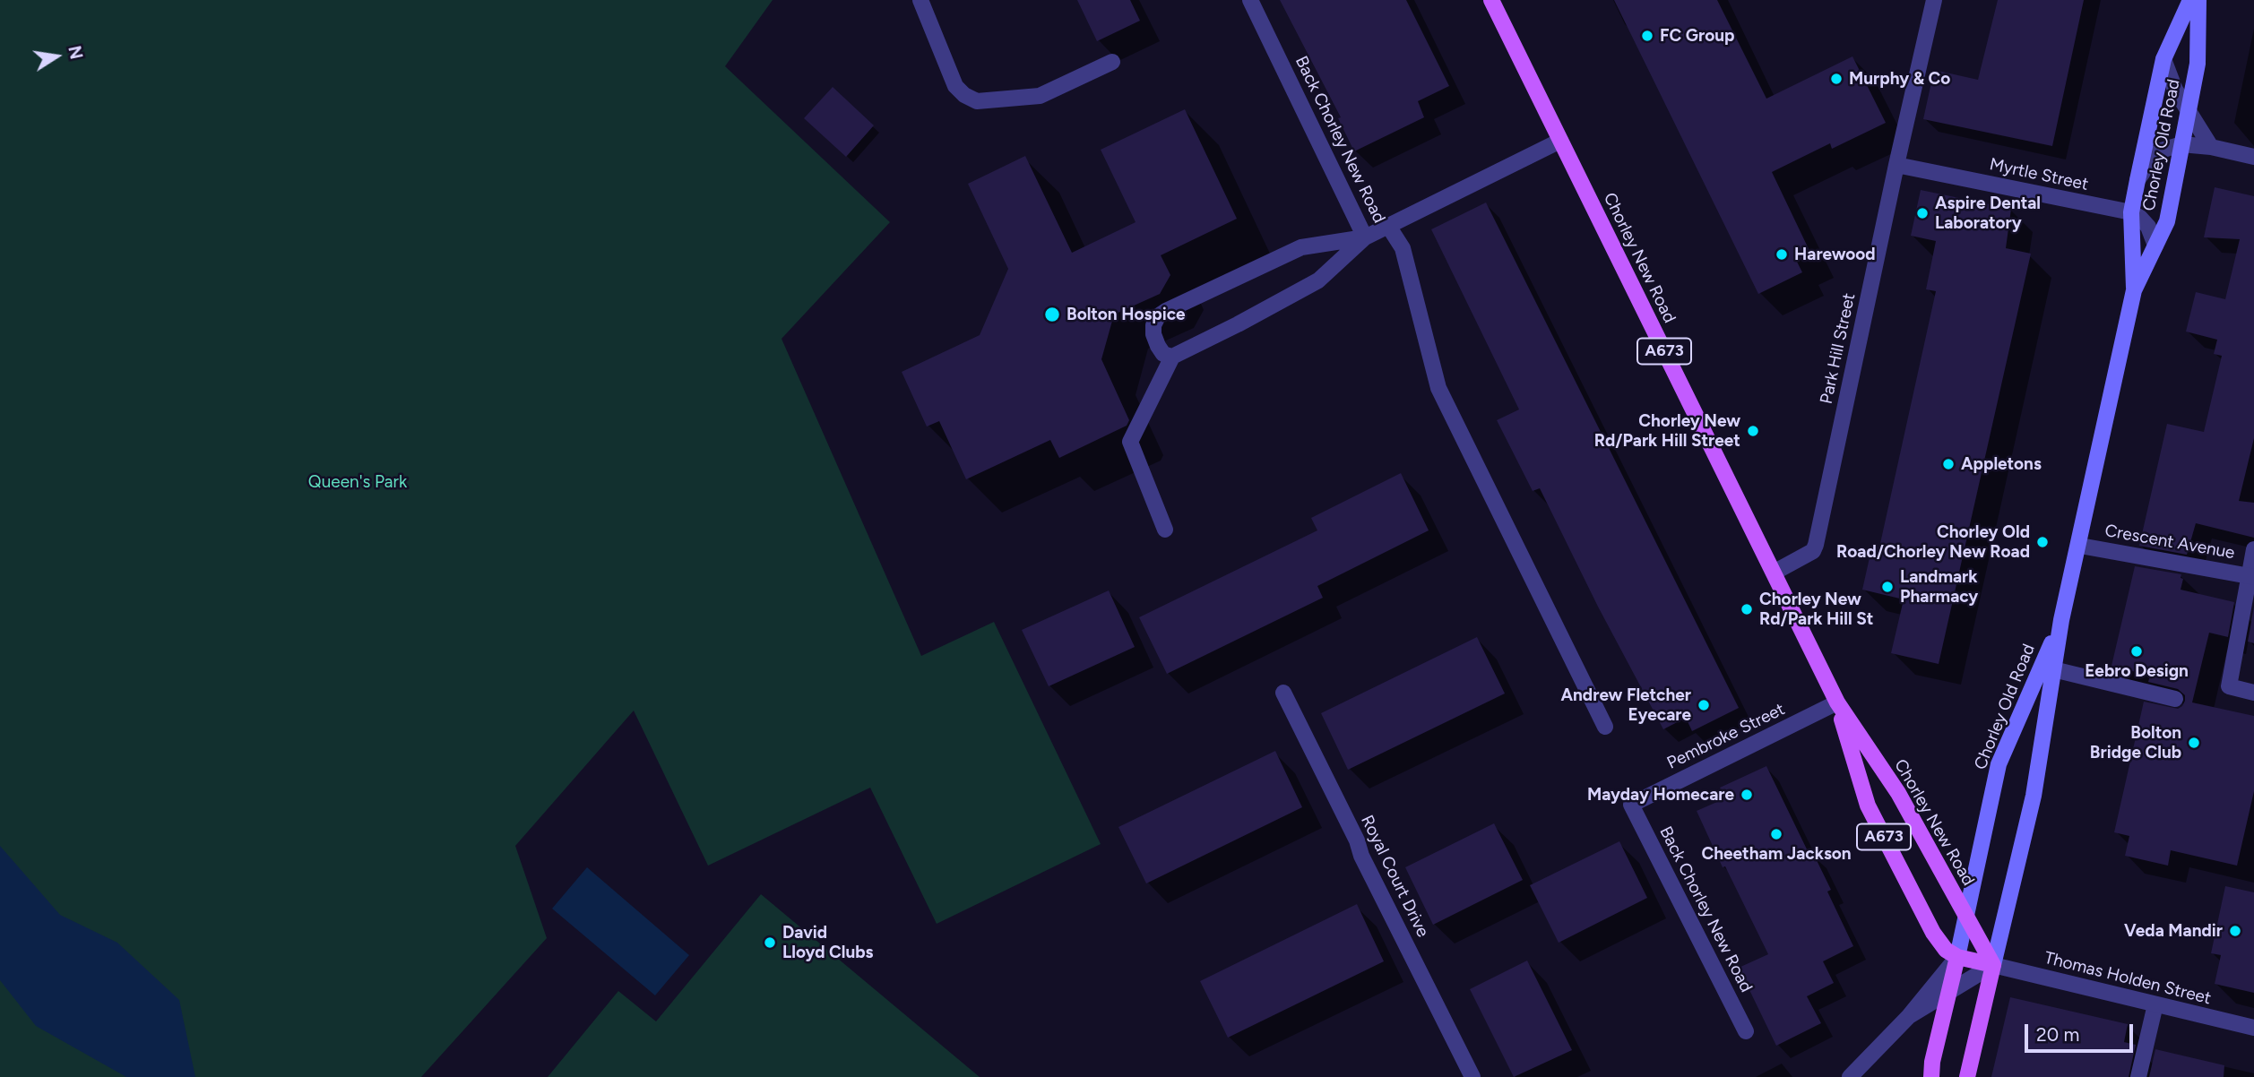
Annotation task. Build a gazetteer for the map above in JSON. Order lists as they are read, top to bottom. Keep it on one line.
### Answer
{"streets":{"main road":["Chorley Old Road","Chorley New Road","A673"],"street":["Back Chorley New Road","Myrtle Street","Park Hill Street","Crescent Avenue","Pembroke Street","Royal Court Drive","Thomas Holden Street"]},"crossings":[["Back Chorley New Road","Chorley New Road"],["Back Chorley New Road","Pembroke Street"],["Chorley Old Road","Myrtle Street"],["Chorley Old Road","Chorley New Road"],["Chorley Old Road","Crescent Avenue"],["Chorley Old Road","Thomas Holden Street"],["Myrtle Street","Park Hill Street"],["Chorley New Road","Park Hill Street"],["Chorley New Road","Pembroke Street"],["Chorley New Road","Thomas Holden Street"]],"parks":["Queen's Park"],"places":["FC Group","Murphy & Co","Aspire Dental Laboratory","Harewood","Bolton Hospice","Chorley New Rd/Park Hill Street","Appletons","Chorley Old Road/Chorley New Road","Landmark Pharmacy","Chorley New Rd/Park Hill St","Eebro Design","Andrew Fletcher Eyecare","Bolton Bridge Club","Mayday Homecare","Cheetham Jackson","Veda Mandir","David Lloyd Clubs"],"scale_bar":"20 m","north":"right"}
